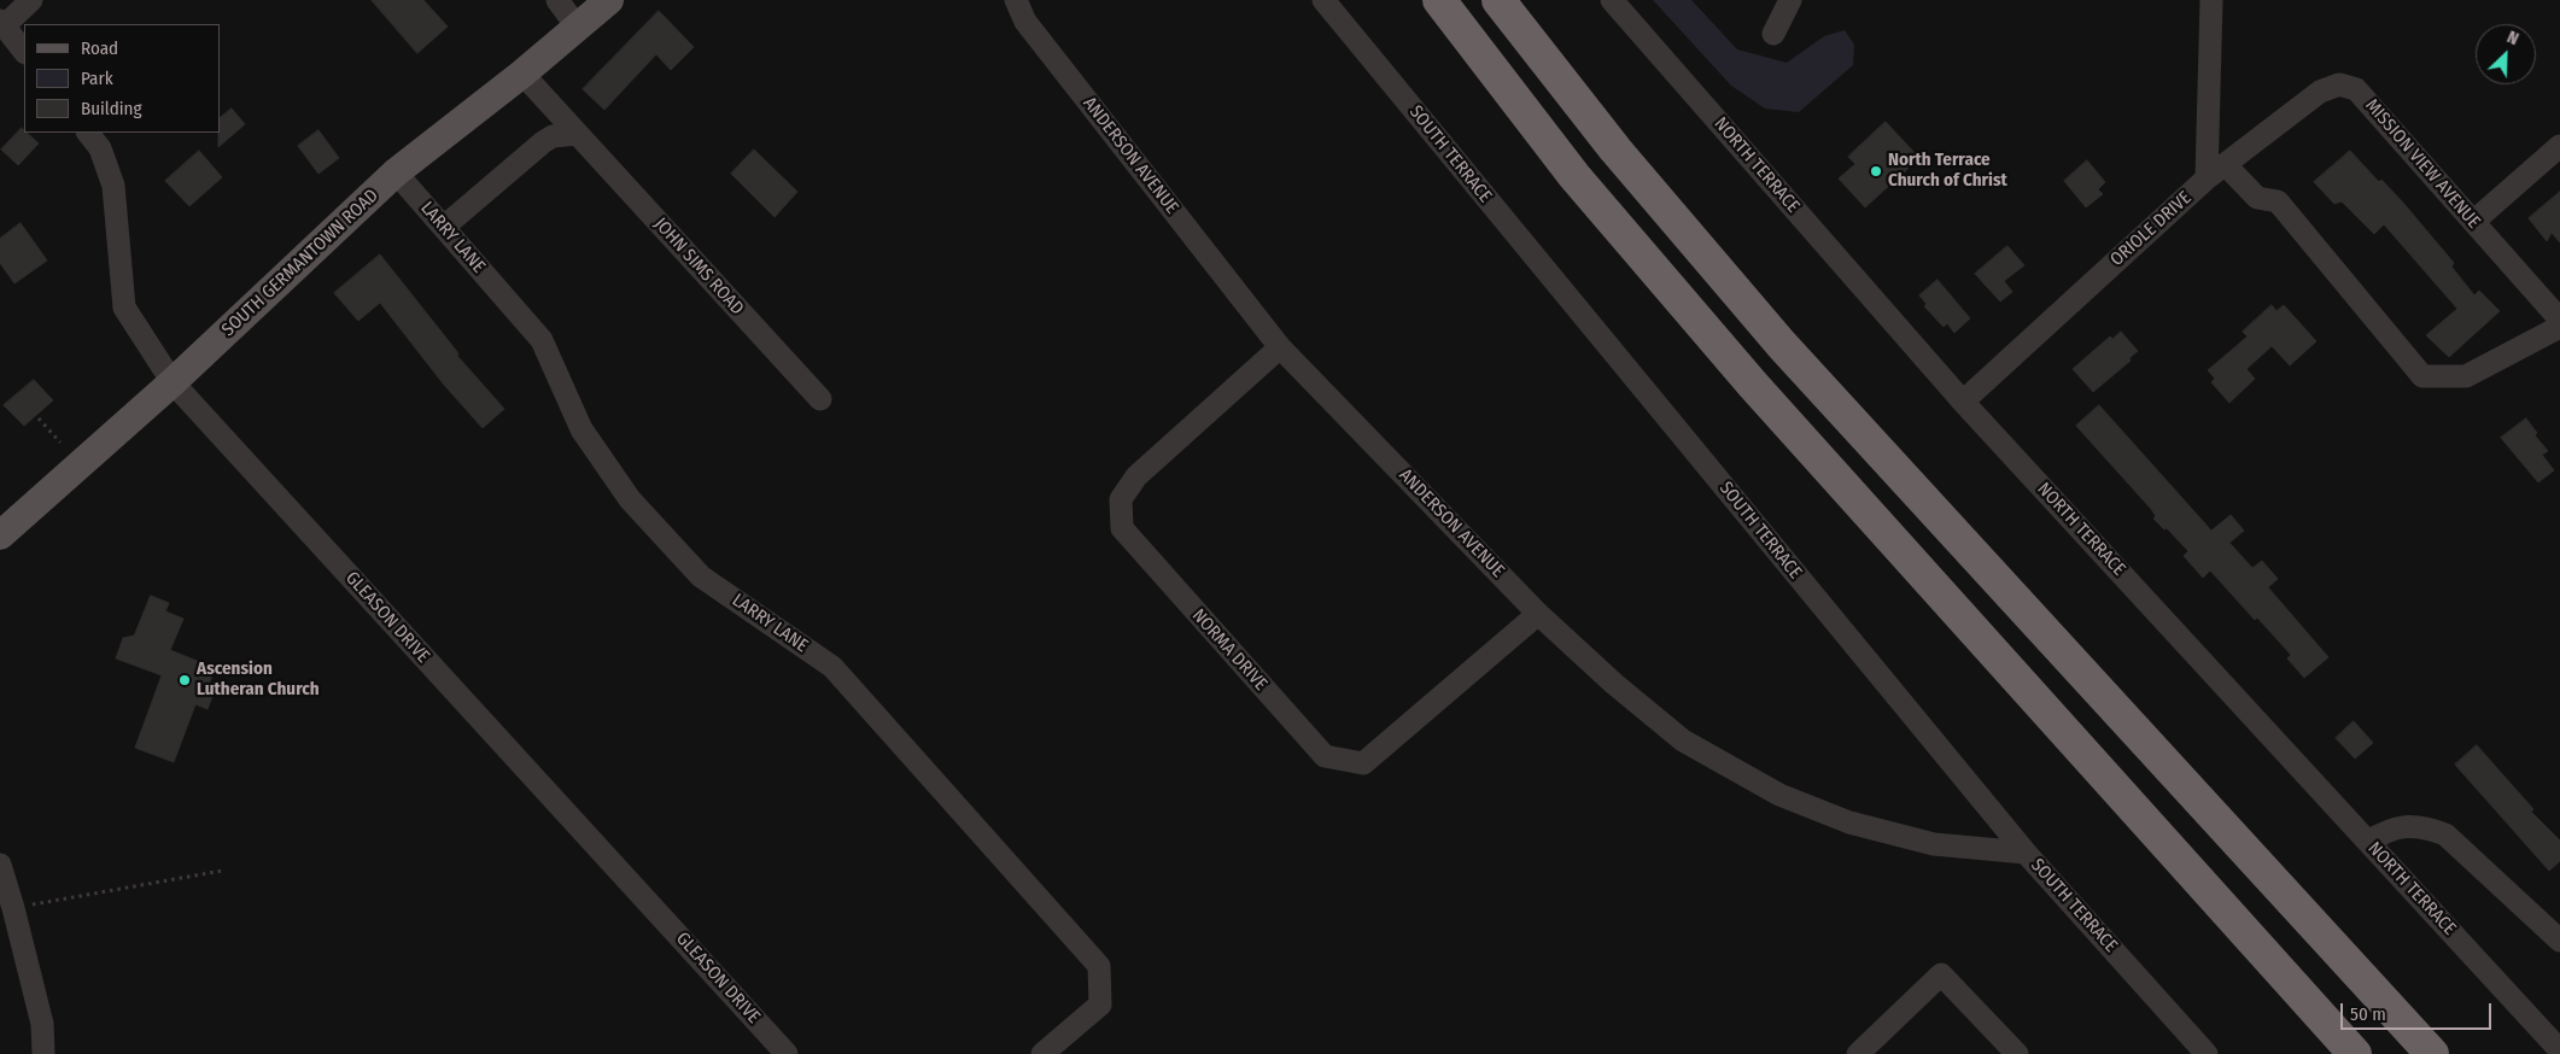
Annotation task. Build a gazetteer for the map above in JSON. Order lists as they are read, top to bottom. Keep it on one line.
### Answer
{"streets":{"main road":["SOUTH GERMANTOWN ROAD"],"street":["SOUTH TERRACE","ANDERSON AVENUE","MISSION VIEW AVENUE","NORTH TERRACE","ORIOLE DRIVE","LARRY LANE","JOHN SIMS ROAD","GLEASON DRIVE","NORMA DRIVE"]},"crossings":[["SOUTH TERRACE","ANDERSON AVENUE"],["ANDERSON AVENUE","NORMA DRIVE"],["MISSION VIEW AVENUE","ORIOLE DRIVE"],["NORTH TERRACE","ORIOLE DRIVE"],["LARRY LANE","SOUTH GERMANTOWN ROAD"],["SOUTH GERMANTOWN ROAD","JOHN SIMS ROAD"],["SOUTH GERMANTOWN ROAD","GLEASON DRIVE"]],"places":["North Terrace Church of Christ","Ascension Lutheran Church"],"legend":["Road","Park","Building"],"scale_bar":"50 m","north":"top right"}
